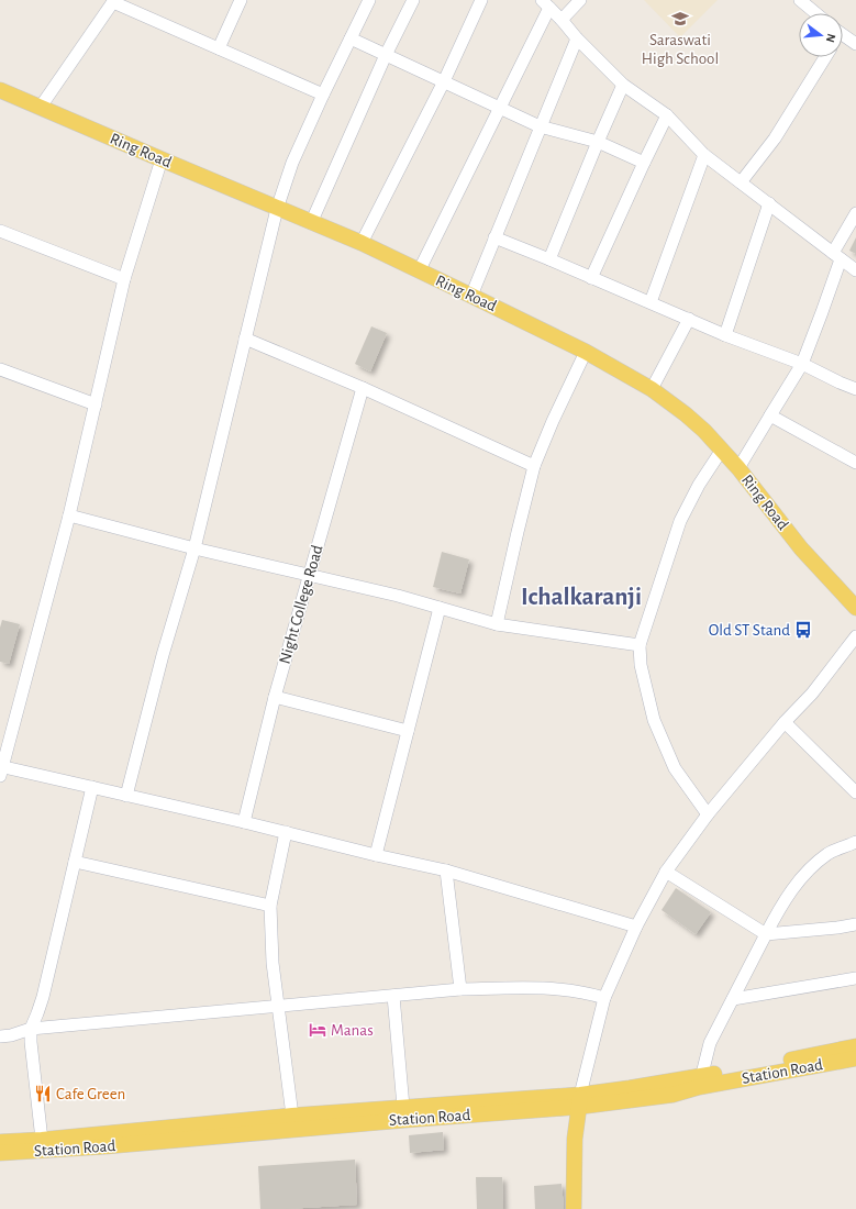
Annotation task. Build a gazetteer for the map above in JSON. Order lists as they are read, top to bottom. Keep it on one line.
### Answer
{"streets":{"main road":["Ring Road","Station Road"],"street":["Night College Road"]},"districts":["Ichalkaranji"],"places":{"school or university":["Saraswati High School"],"bus stop":["Old ST Stand"],"hotel":["Manas"],"restaurant":["Cafe Green"]},"north":"right"}
